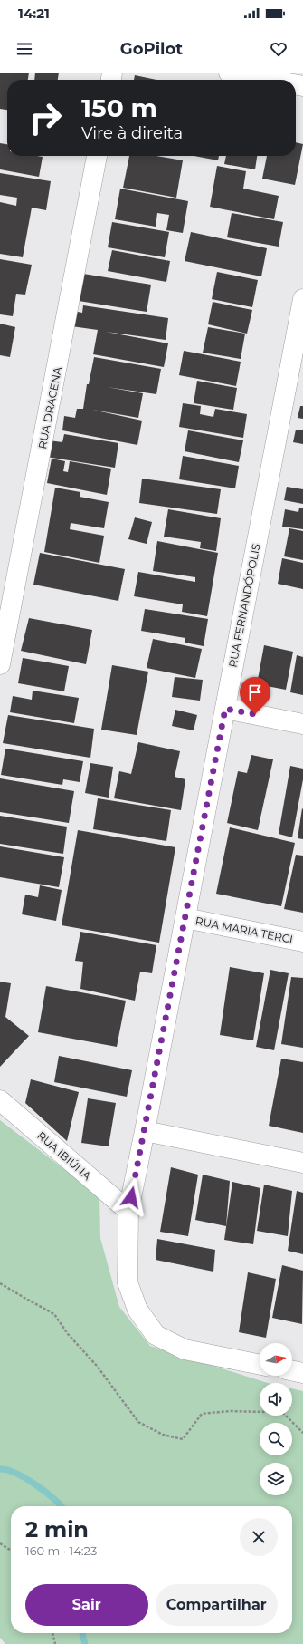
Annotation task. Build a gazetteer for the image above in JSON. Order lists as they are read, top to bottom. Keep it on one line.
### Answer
{"streets":{"street":["RUA DRACENA","RUA FERNANDÓPOLIS","RUA MARIA TERCI","RUA IBIÚNA"]},"crossings":[["RUA FERNANDÓPOLIS","RUA MARIA TERCI"],["RUA FERNANDÓPOLIS","RUA IBIÚNA"]],"north":"right","page":{"status":"14:21","header":"GoPilot","turn":["150 m","Vire à direita"],"heading":["2 min","160 m · 14:23"],"buttons":["Sair","Compartilhar"]}}
